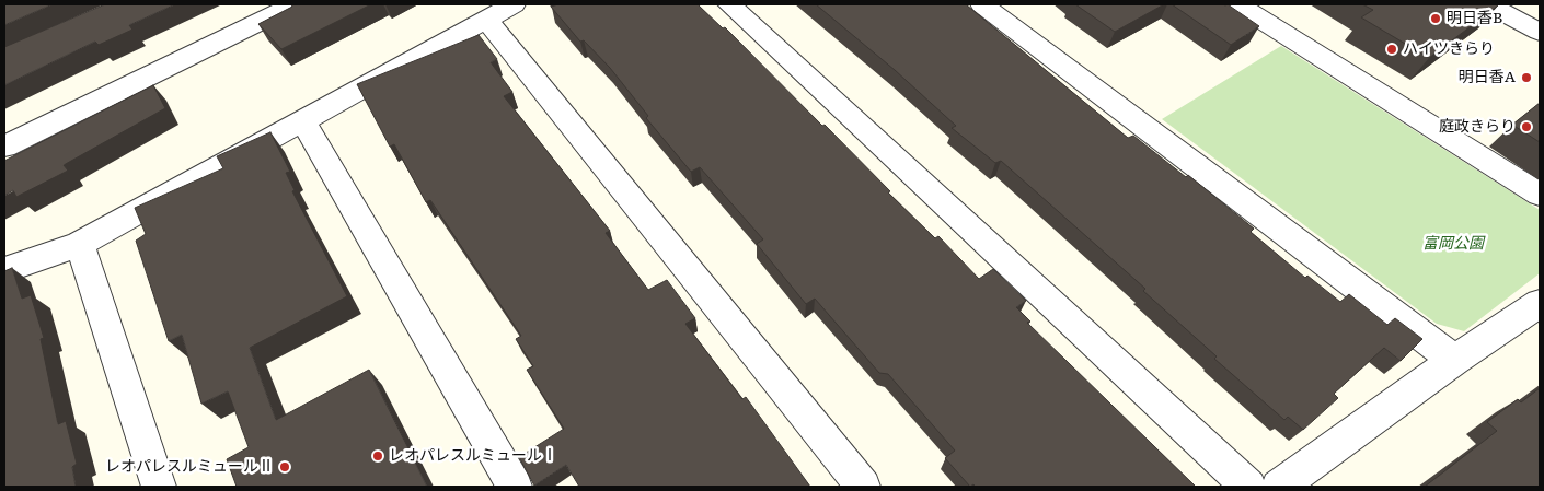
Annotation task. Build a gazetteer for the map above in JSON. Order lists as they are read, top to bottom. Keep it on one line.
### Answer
{"parks":["富岡公園"],"places":["明日香B","ハイツきらり","明日香A","庭政きらり","レオパレスルミュールⅠ","レオパレスルミュールⅡ"]}
